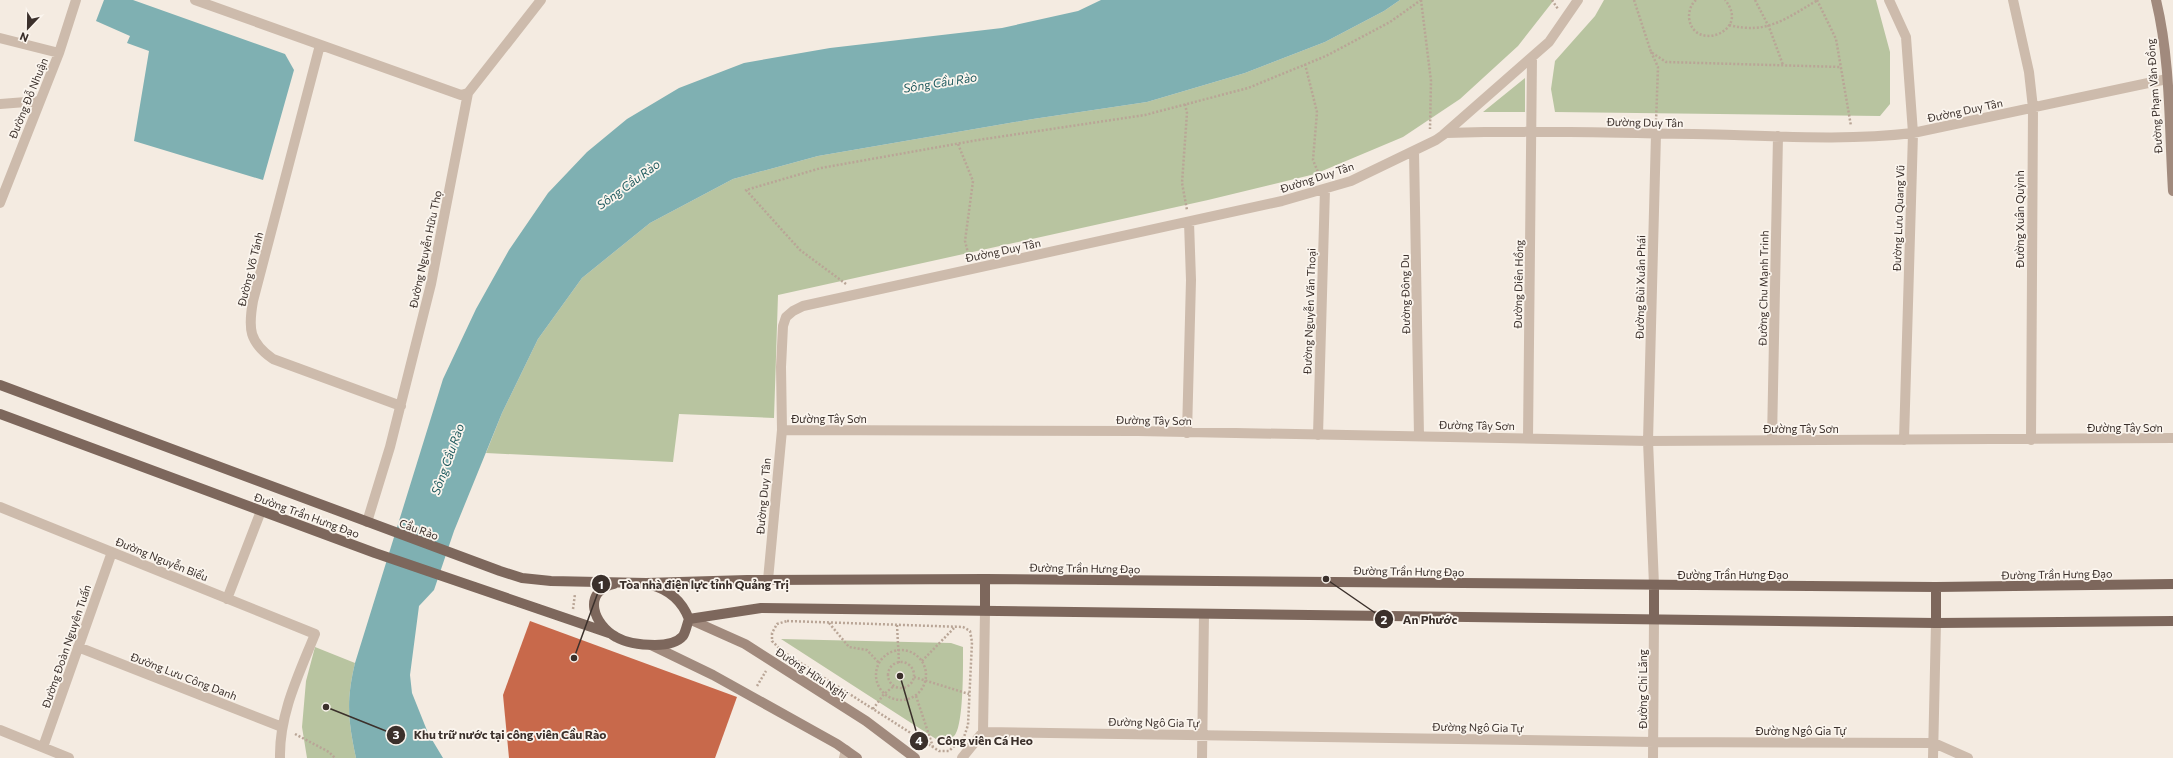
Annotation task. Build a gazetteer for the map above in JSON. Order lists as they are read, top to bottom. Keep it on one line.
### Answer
{"streets":{"main road":["Đường Phạm Văn Đồng","Đường Trần Hưng Đạo","Cầu Rào","Đường Hữu Nghị"],"street":["Đường Đỗ Nhuận","Đường Duy Tân","Đường Lưu Quang Vũ","Đường Xuân Quỳnh","Đường Nguyễn Hữu Thọ","Đường Võ Tánh","Đường Diên Hồng","Đường Bùi Xuân Phái","Đường Chu Mạnh Trinh","Đường Đông Du","Đường Nguyễn Văn Thoại","Đường Tây Sơn","Đường Nguyễn Biểu","Đường Đoàn Nguyên Tuấn","Đường Lưu Công Danh","Đường Chi Lăng","Đường Ngô Gia Tự"]},"crossings":[["Đường Phạm Văn Đồng","Đường Duy Tân"],["Đường Duy Tân","Đường Lưu Quang Vũ"],["Đường Duy Tân","Đường Xuân Quỳnh"],["Đường Duy Tân","Đường Diên Hồng"],["Đường Duy Tân","Đường Bùi Xuân Phái"],["Đường Duy Tân","Đường Chu Mạnh Trinh"],["Đường Duy Tân","Đường Đông Du"],["Đường Duy Tân","Đường Nguyễn Văn Thoại"],["Đường Duy Tân","Đường Tây Sơn"],["Đường Duy Tân","Đường Trần Hưng Đạo"],["Đường Lưu Quang Vũ","Đường Tây Sơn"],["Đường Xuân Quỳnh","Đường Tây Sơn"],["Đường Nguyễn Hữu Thọ","Đường Võ Tánh"],["Đường Nguyễn Hữu Thọ","Đường Trần Hưng Đạo"],["Đường Diên Hồng","Đường Tây Sơn"],["Đường Bùi Xuân Phái","Đường Tây Sơn"],["Đường Bùi Xuân Phái","Đường Trần Hưng Đạo"],["Đường Chu Mạnh Trinh","Đường Tây Sơn"],["Đường Đông Du","Đường Tây Sơn"],["Đường Nguyễn Văn Thoại","Đường Tây Sơn"],["Đường Trần Hưng Đạo","Cầu Rào"],["Đường Trần Hưng Đạo","Đường Hữu Nghị"],["Đường Nguyễn Biểu","Đường Đoàn Nguyên Tuấn"],["Đường Nguyễn Biểu","Đường Lưu Công Danh"],["Đường Đoàn Nguyên Tuấn","Đường Lưu Công Danh"],["Đường Chi Lăng","Đường Ngô Gia Tự"]],"water":["Sông Cầu Rào"],"places":["An Phước","Tòa nhà điện lực tỉnh Quảng Trị","Công viên Cá Heo","Khu trữ nước tại công viên Cầu Rào"],"north":"bottom"}
